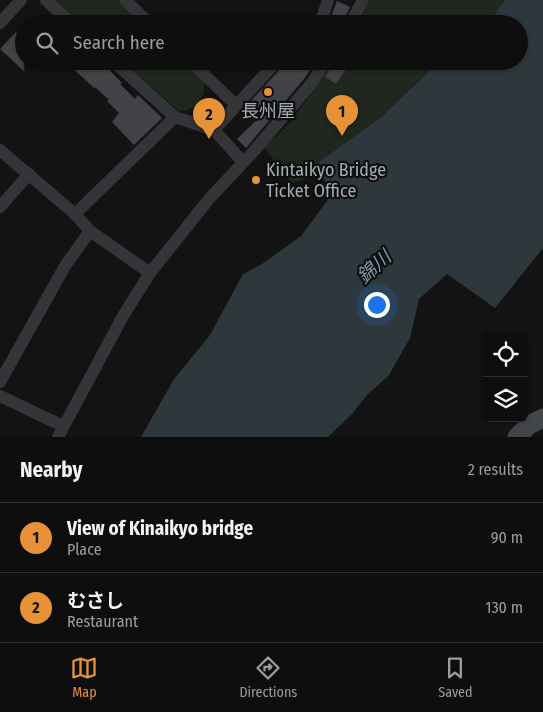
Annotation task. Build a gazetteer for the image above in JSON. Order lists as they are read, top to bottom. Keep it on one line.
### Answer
{"water":["錦川"],"places":["長州屋","Kintaikyo Bridge Ticket Office"],"page":{"search":"Search here","pins":["1","2"],"heading":["Nearby","2 results"],"list":[{"mark":"1","name":"View of Kinaikyo bridge","note":"Place","value":"90 m"},{"mark":"2","name":"むさし","note":"Restaurant","value":"130 m"}],"nav":["Map","Directions","Saved"]}}
